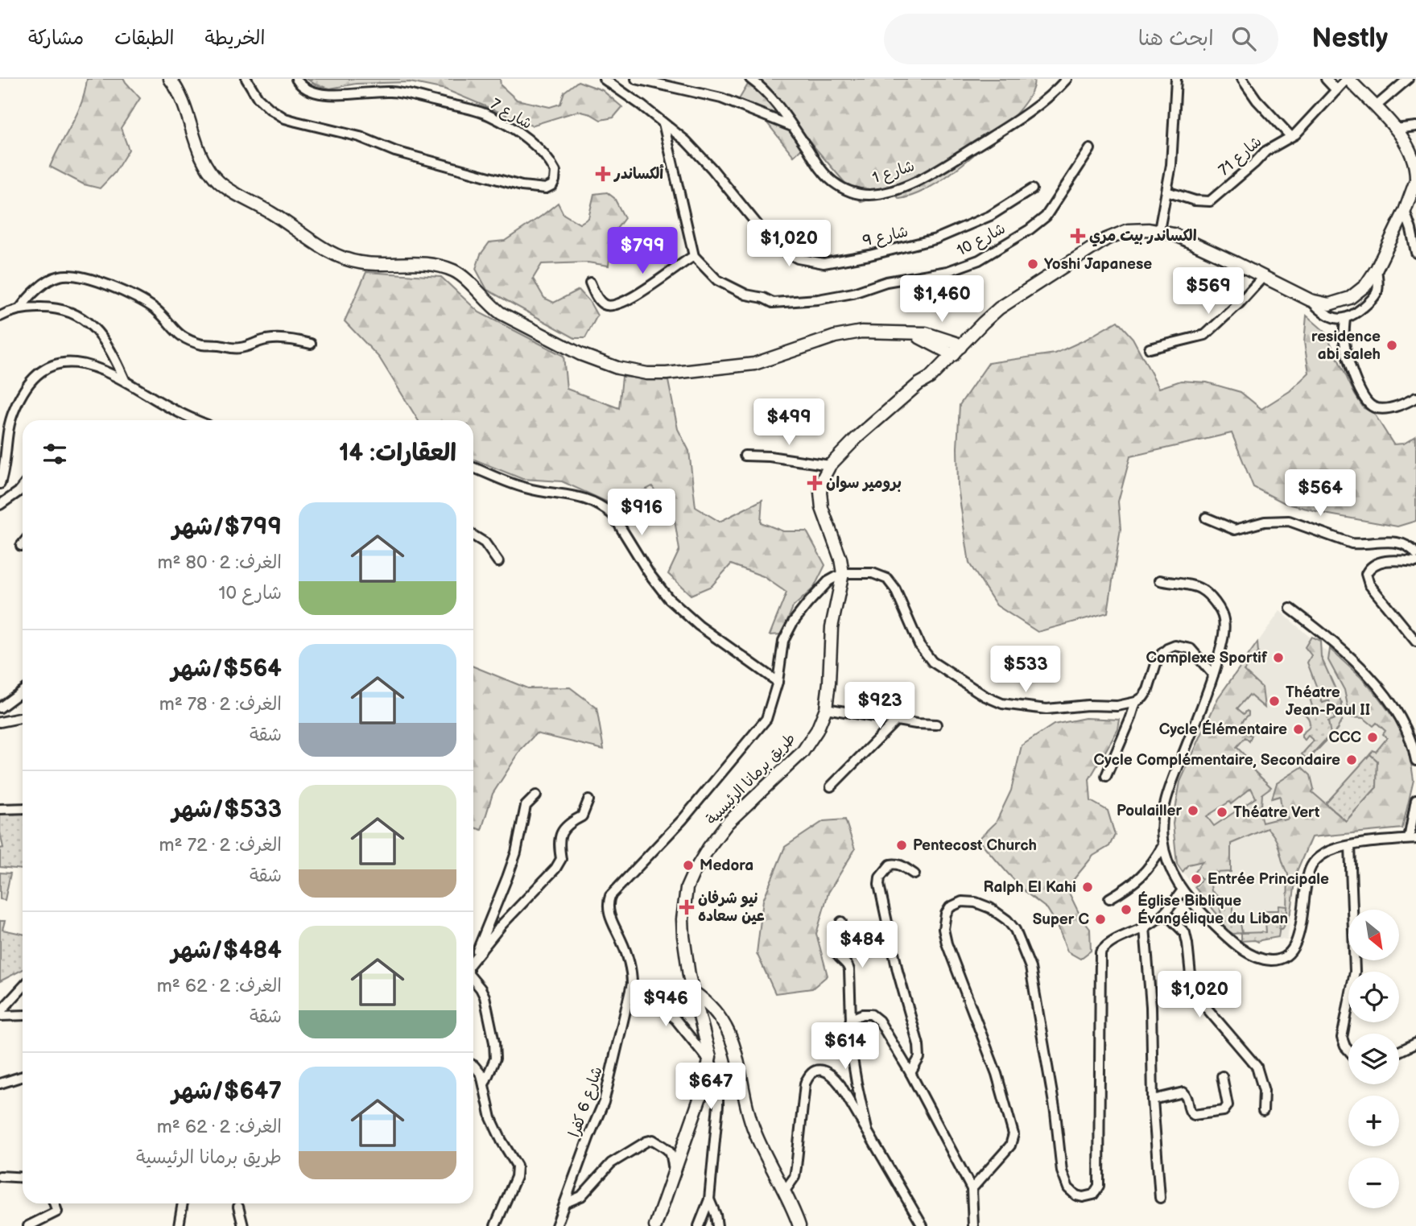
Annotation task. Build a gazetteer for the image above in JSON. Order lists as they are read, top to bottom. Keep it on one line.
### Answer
{"streets":{"main road":["طريق برمانا الرئيسية"],"street":["شارع 7","شارع 71","شارع 1","شارع 9","شارع 10","شارع 6 كفرا"]},"crossings":[["شارع 71","طريق برمانا الرئيسية"]],"places":{"health":["ألكساندر","الكساندر بيت مري","برومير سوان","نيو شرفان عين سعاده"],"other":["Yoshi Japanese","residence abi saleh","Complexe Sportif","Théatre Jean-Paul II","Cycle Élémentaire","CCC","Cycle Complémentaire, Secondaire","Poulailler","Théatre Vert","Pentecost Church","Medora","Entrée Principale","Ralph El Kahi","Église Biblique Évangélique du Liban","Super C"]},"north":"bottom right","page":{"header":"Nestly","search":"ابحث هنا","nav":["الخريطة","الطبقات","مشاركة"],"price":["$1,020","$799","$569","$1,460","$499","$564","$916","$533","$923","$484","$1,020","$946","$614","$647"],"heading":"العقارات: 14","list":[{"name":"$799/شهر","note":"الغرف: 2 · 80 m² · شارع 10"},{"name":"$564/شهر","note":"الغرف: 2 · 78 m² · شقة"},{"name":"$533/شهر","note":"الغرف: 2 · 72 m² · شقة"},{"name":"$484/شهر","note":"الغرف: 2 · 62 m² · شقة"},{"name":"$647/شهر","note":"الغرف: 2 · 62 m² · طريق برمانا الرئيسية"}],"map_buttons":["+","−"]}}
